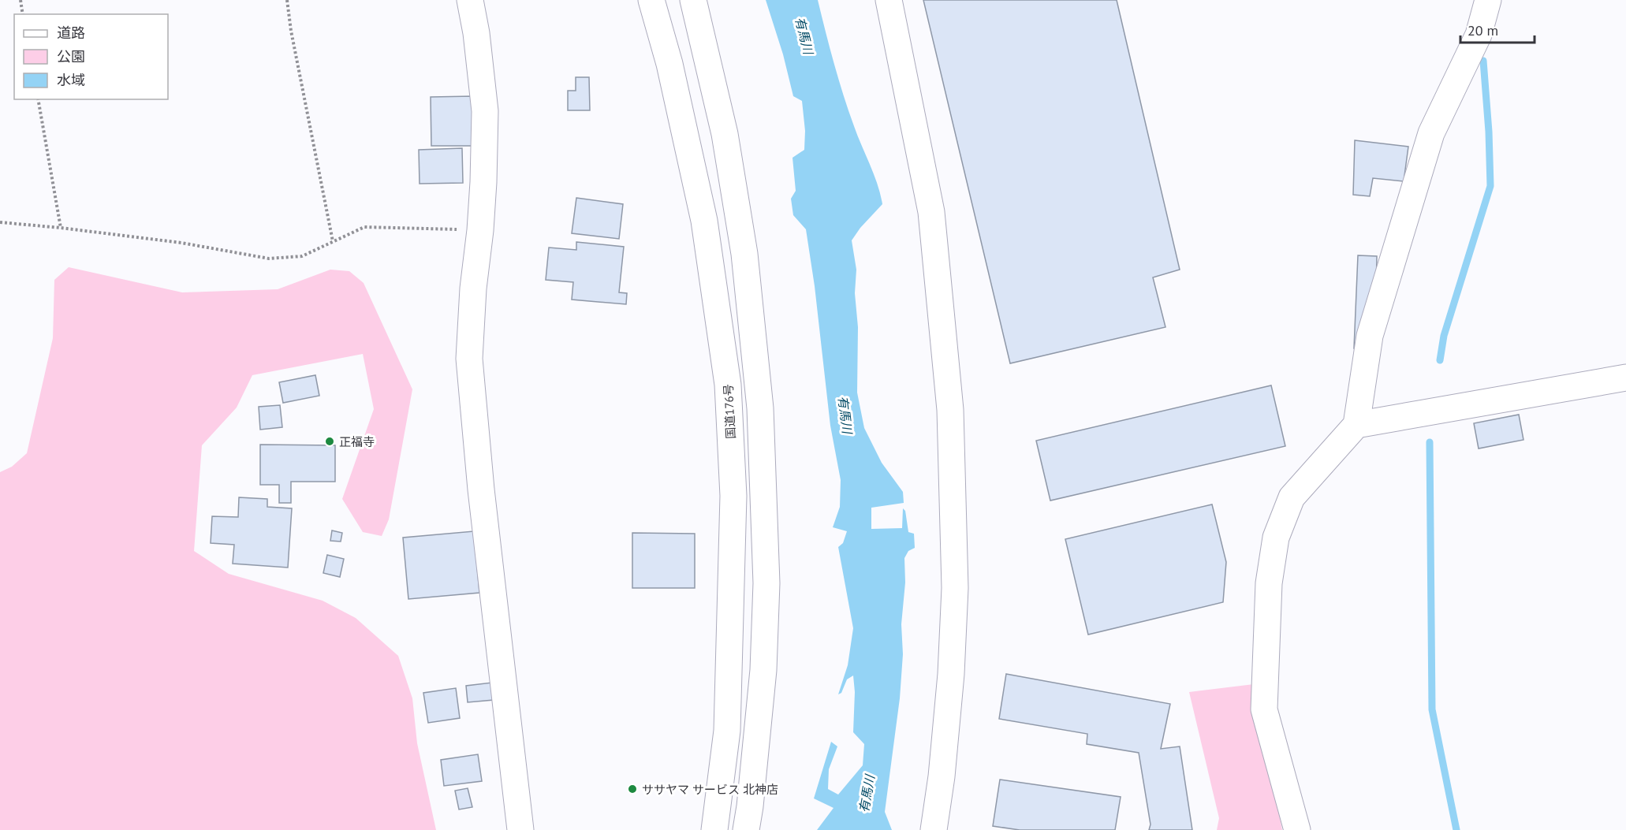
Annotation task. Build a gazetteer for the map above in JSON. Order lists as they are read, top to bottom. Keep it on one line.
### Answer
{"streets":{"main road":["国道176号"]},"water":["有馬川"],"places":["正福寺","ササヤマ サービス 北神店"],"legend":["道路","公園","水域"],"scale_bar":"20 m"}
